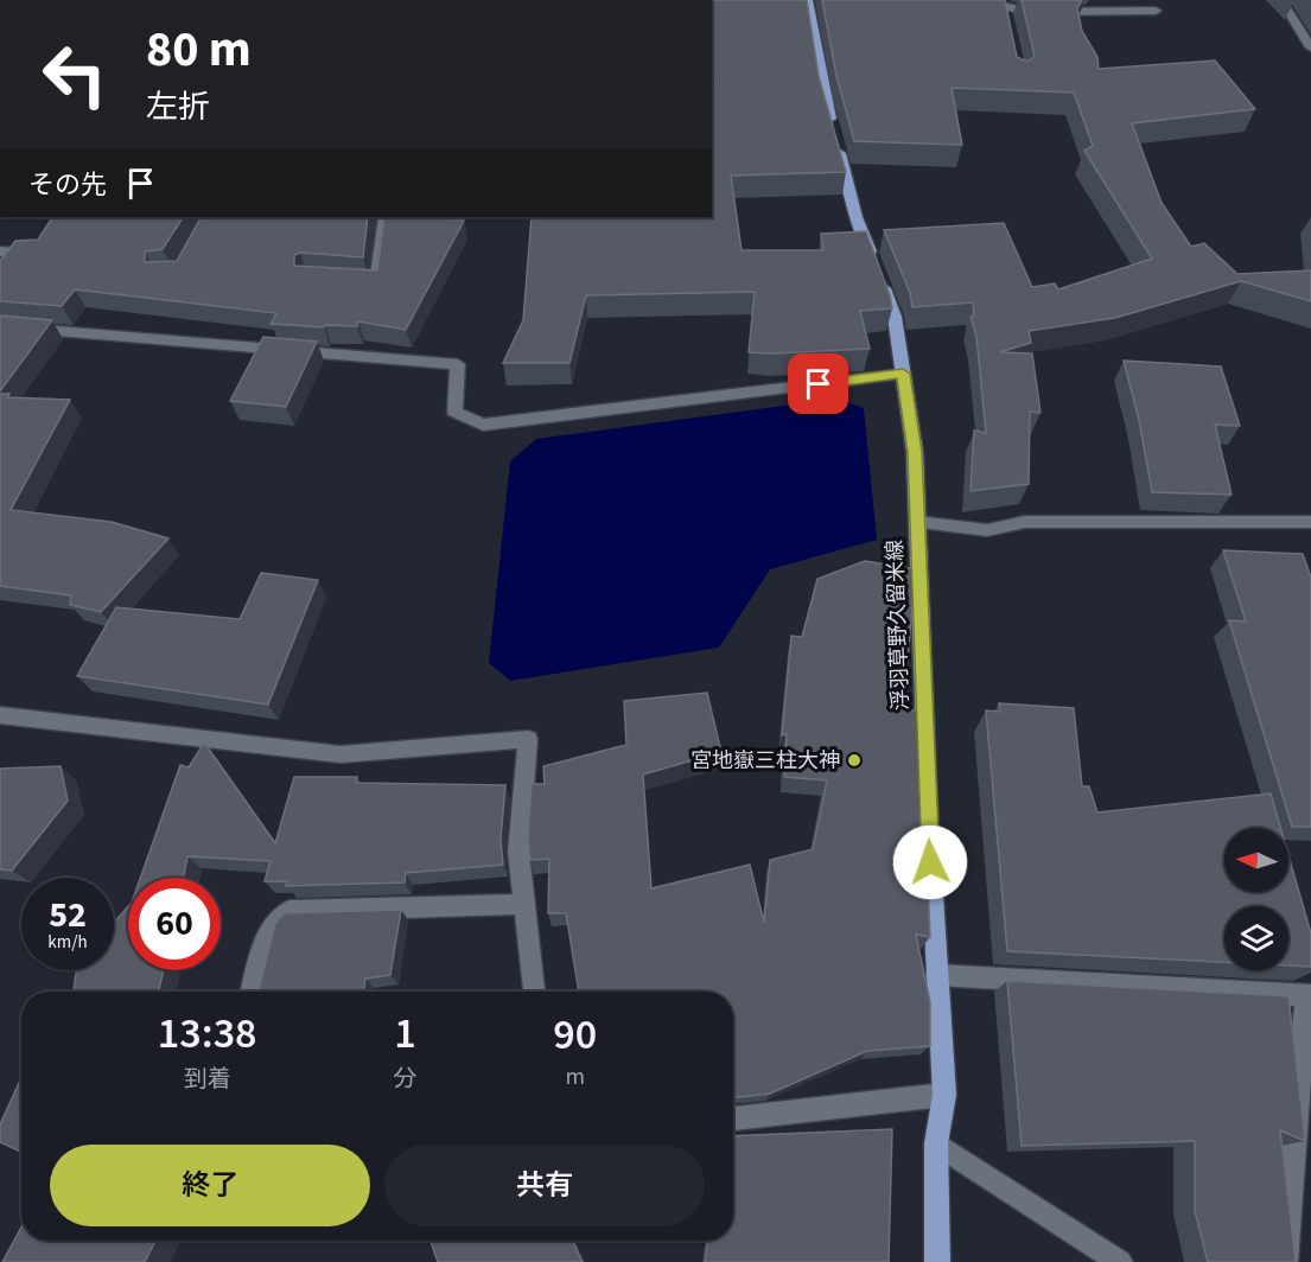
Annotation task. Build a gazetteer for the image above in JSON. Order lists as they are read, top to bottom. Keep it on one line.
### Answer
{"streets":{"main road":["浮羽草野久留米線"]},"places":["宮地嶽三柱大神"],"north":"left","page":{"turn":["80 m","左折"],"then":"その先","speed":"52 km/h","limit":"60","eta":["13:38","到着","1","分","90","m"],"buttons":["終了","共有"]}}
